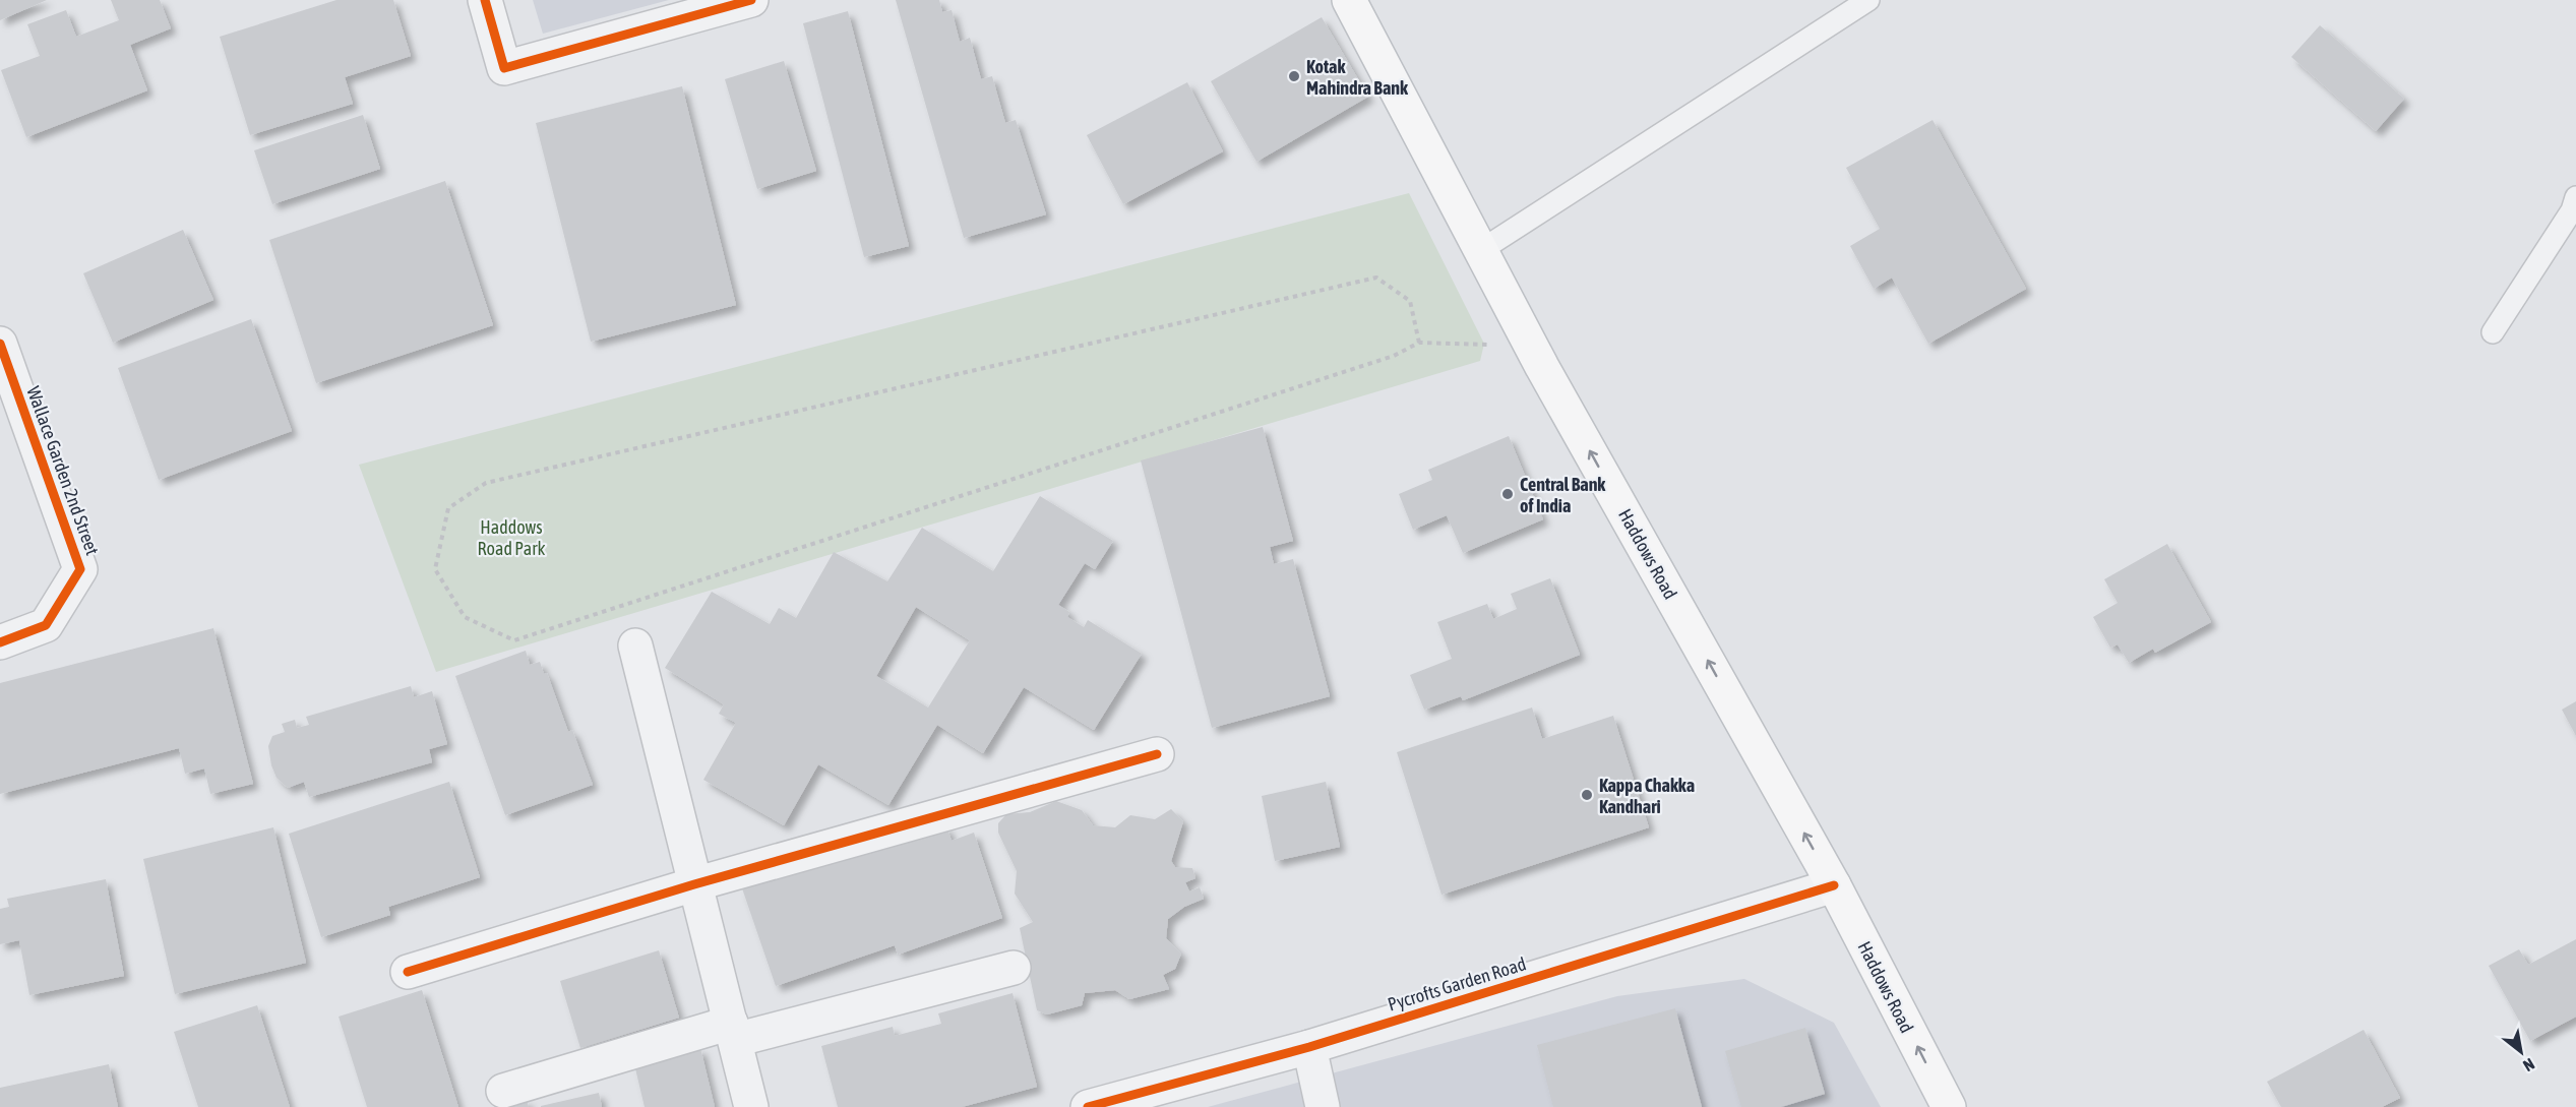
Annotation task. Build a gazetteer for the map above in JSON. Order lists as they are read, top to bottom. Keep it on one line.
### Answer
{"streets":{"main road":["Haddows Road"],"street":["Wallace Garden 2nd Street","Pycrofts Garden Road"]},"crossings":[["Haddows Road","Pycrofts Garden Road"]],"one_way":["Haddows Road"],"parks":["Haddows Road Park"],"places":["Kotak Mahindra Bank","Central Bank of India","Kappa Chakka Kandhari"],"north":"bottom right"}
